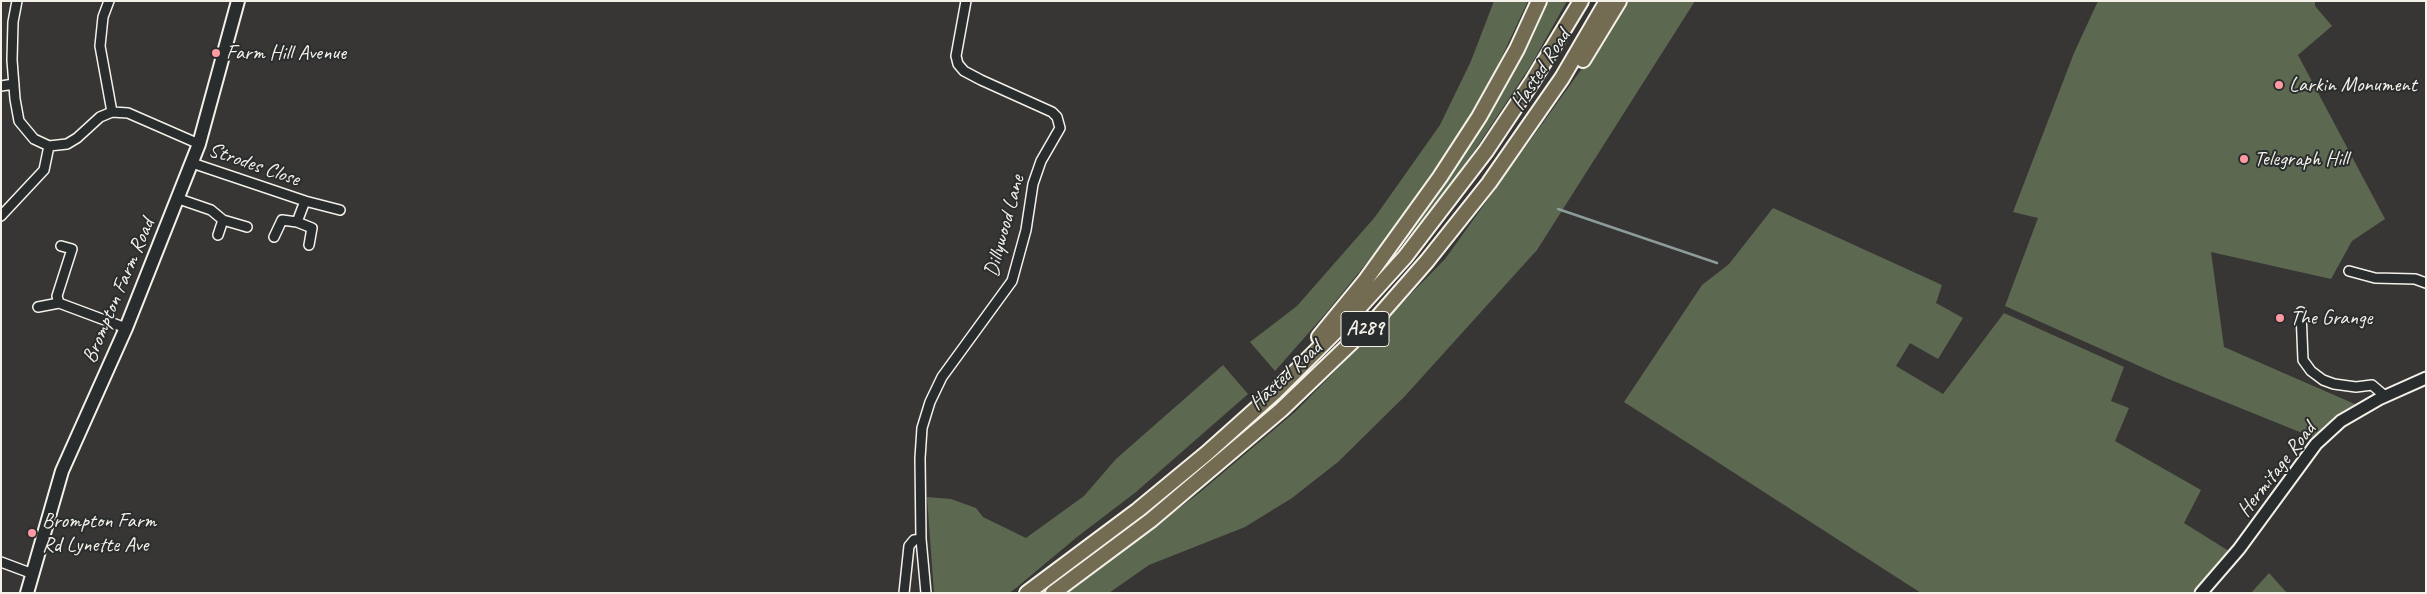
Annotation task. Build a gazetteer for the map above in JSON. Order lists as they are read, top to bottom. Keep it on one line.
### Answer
{"streets":{"main road":["Hasted Road","Brompton Farm Road","A289"],"street":["Strodes Close","Dillywood Lane","Hermitage Road"]},"crossings":[["Hasted Road","A289"],["Strodes Close","Brompton Farm Road"]],"places":["Farm Hill Avenue","Larkin Monument","Telegraph Hill","The Grange","Brompton Farm Rd Lynette Ave"]}
